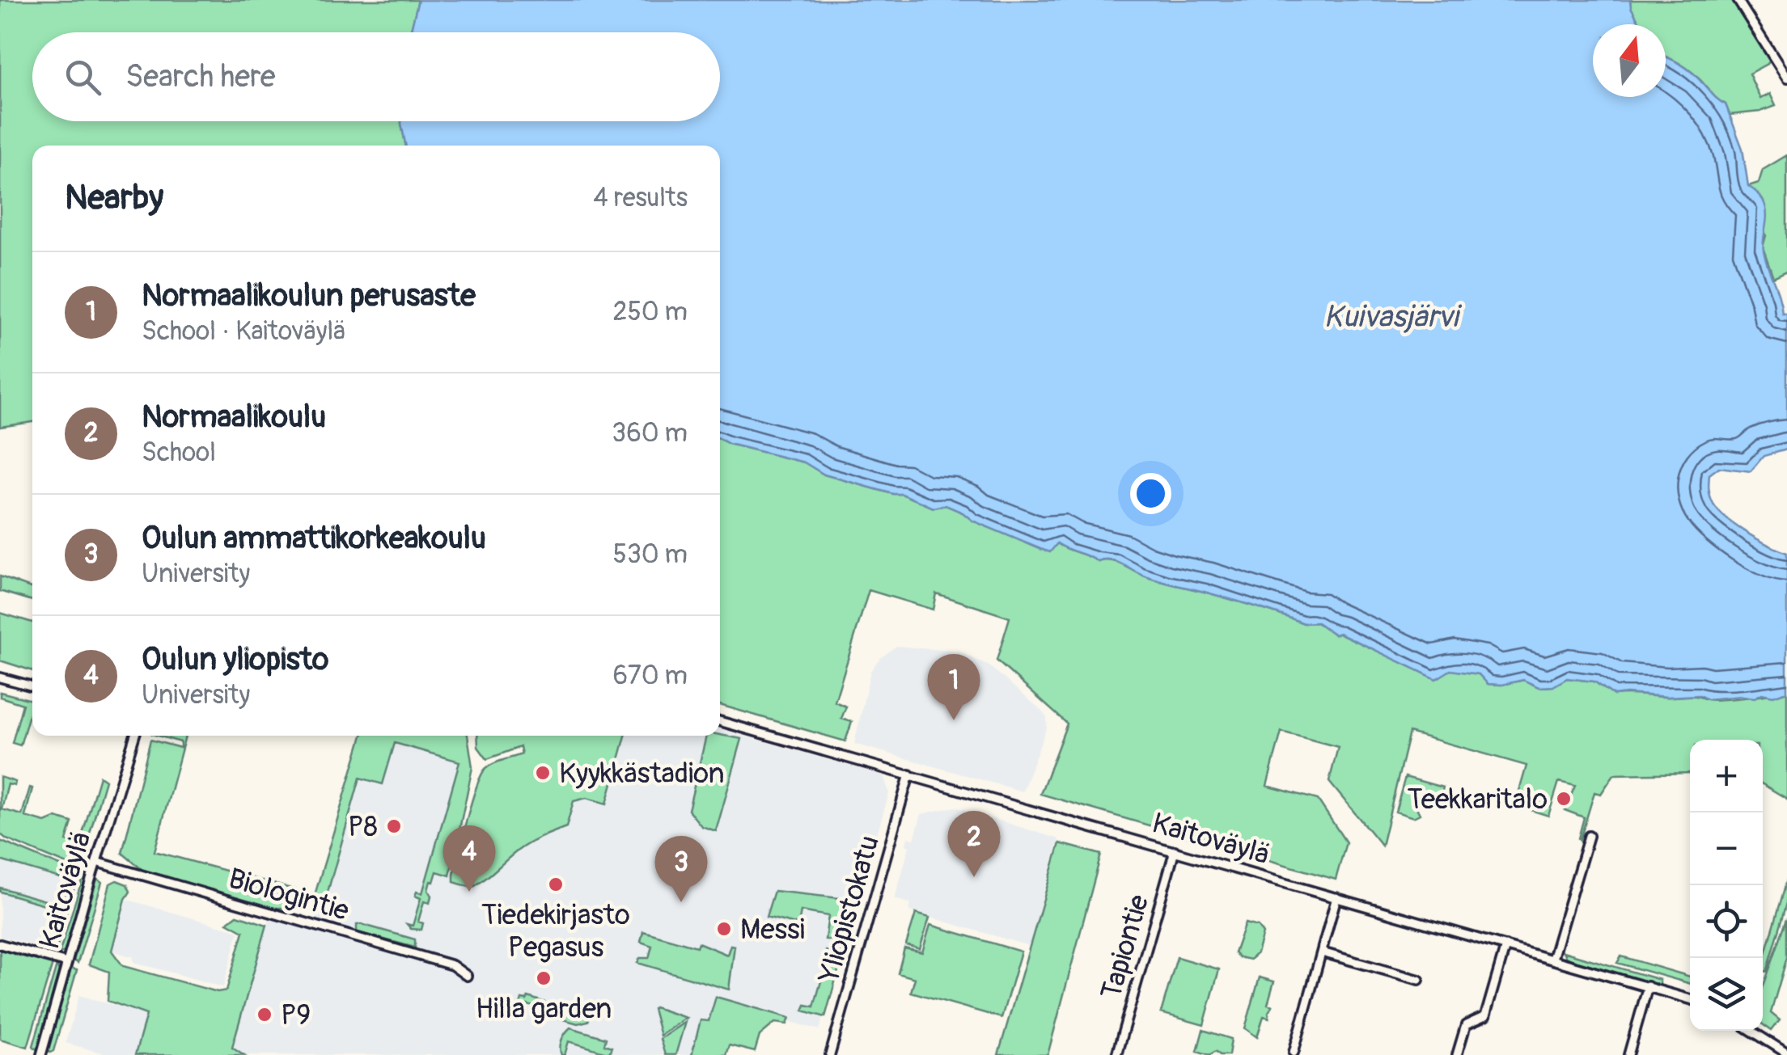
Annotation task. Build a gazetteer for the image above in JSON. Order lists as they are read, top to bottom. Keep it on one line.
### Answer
{"streets":{"street":["Kaitoväylä","Biologintie","Yliopistokatu","Tapiontie"]},"crossings":[["Kaitoväylä","Biologintie"],["Kaitoväylä","Yliopistokatu"],["Kaitoväylä","Tapiontie"]],"water":["Kuivasjärvi"],"places":["Kyykkästadion","Teekkaritalo","P8","Tiedekirjasto Pegasus","Messi","Hilla garden","P9"],"north":"top","page":{"search":"Search here","heading":["Nearby","4 results"],"list":[{"mark":"1","name":"Normaalikoulun perusaste","note":"School · Kaitoväylä","value":"250 m"},{"mark":"2","name":"Normaalikoulu","note":"School","value":"360 m"},{"mark":"3","name":"Oulun ammattikorkeakoulu","note":"University","value":"530 m"},{"mark":"4","name":"Oulun yliopisto","note":"University","value":"670 m"}],"pins":["1","2","4","3"],"map_buttons":["+","−"]}}
